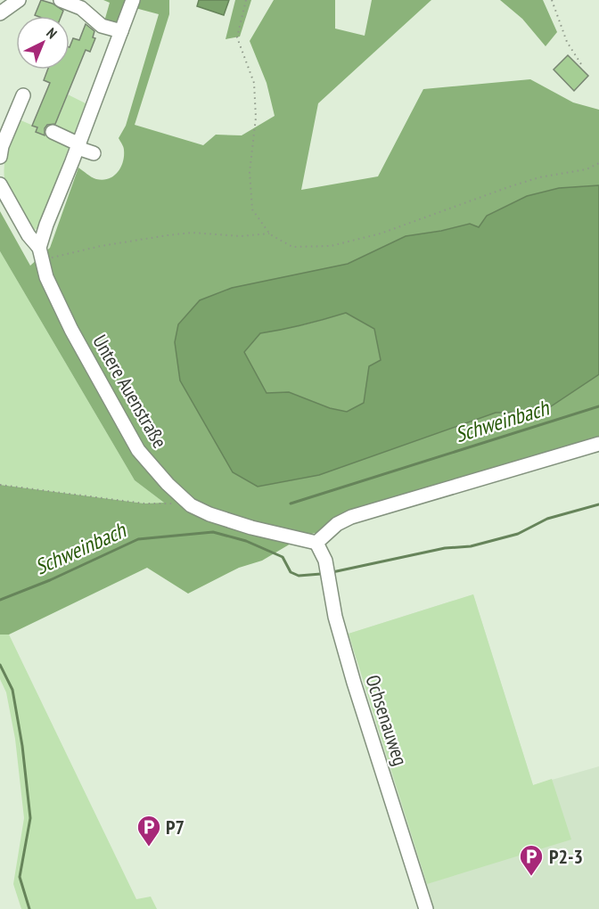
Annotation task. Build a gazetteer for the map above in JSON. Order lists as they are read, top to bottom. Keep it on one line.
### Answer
{"streets":{"street":["Untere Auenstraße","Ochsenauweg"]},"crossings":[["Untere Auenstraße","Ochsenauweg"]],"water":["Schweinbach"],"places":{"parking":["P7","P2-3"]},"north":"top right"}
